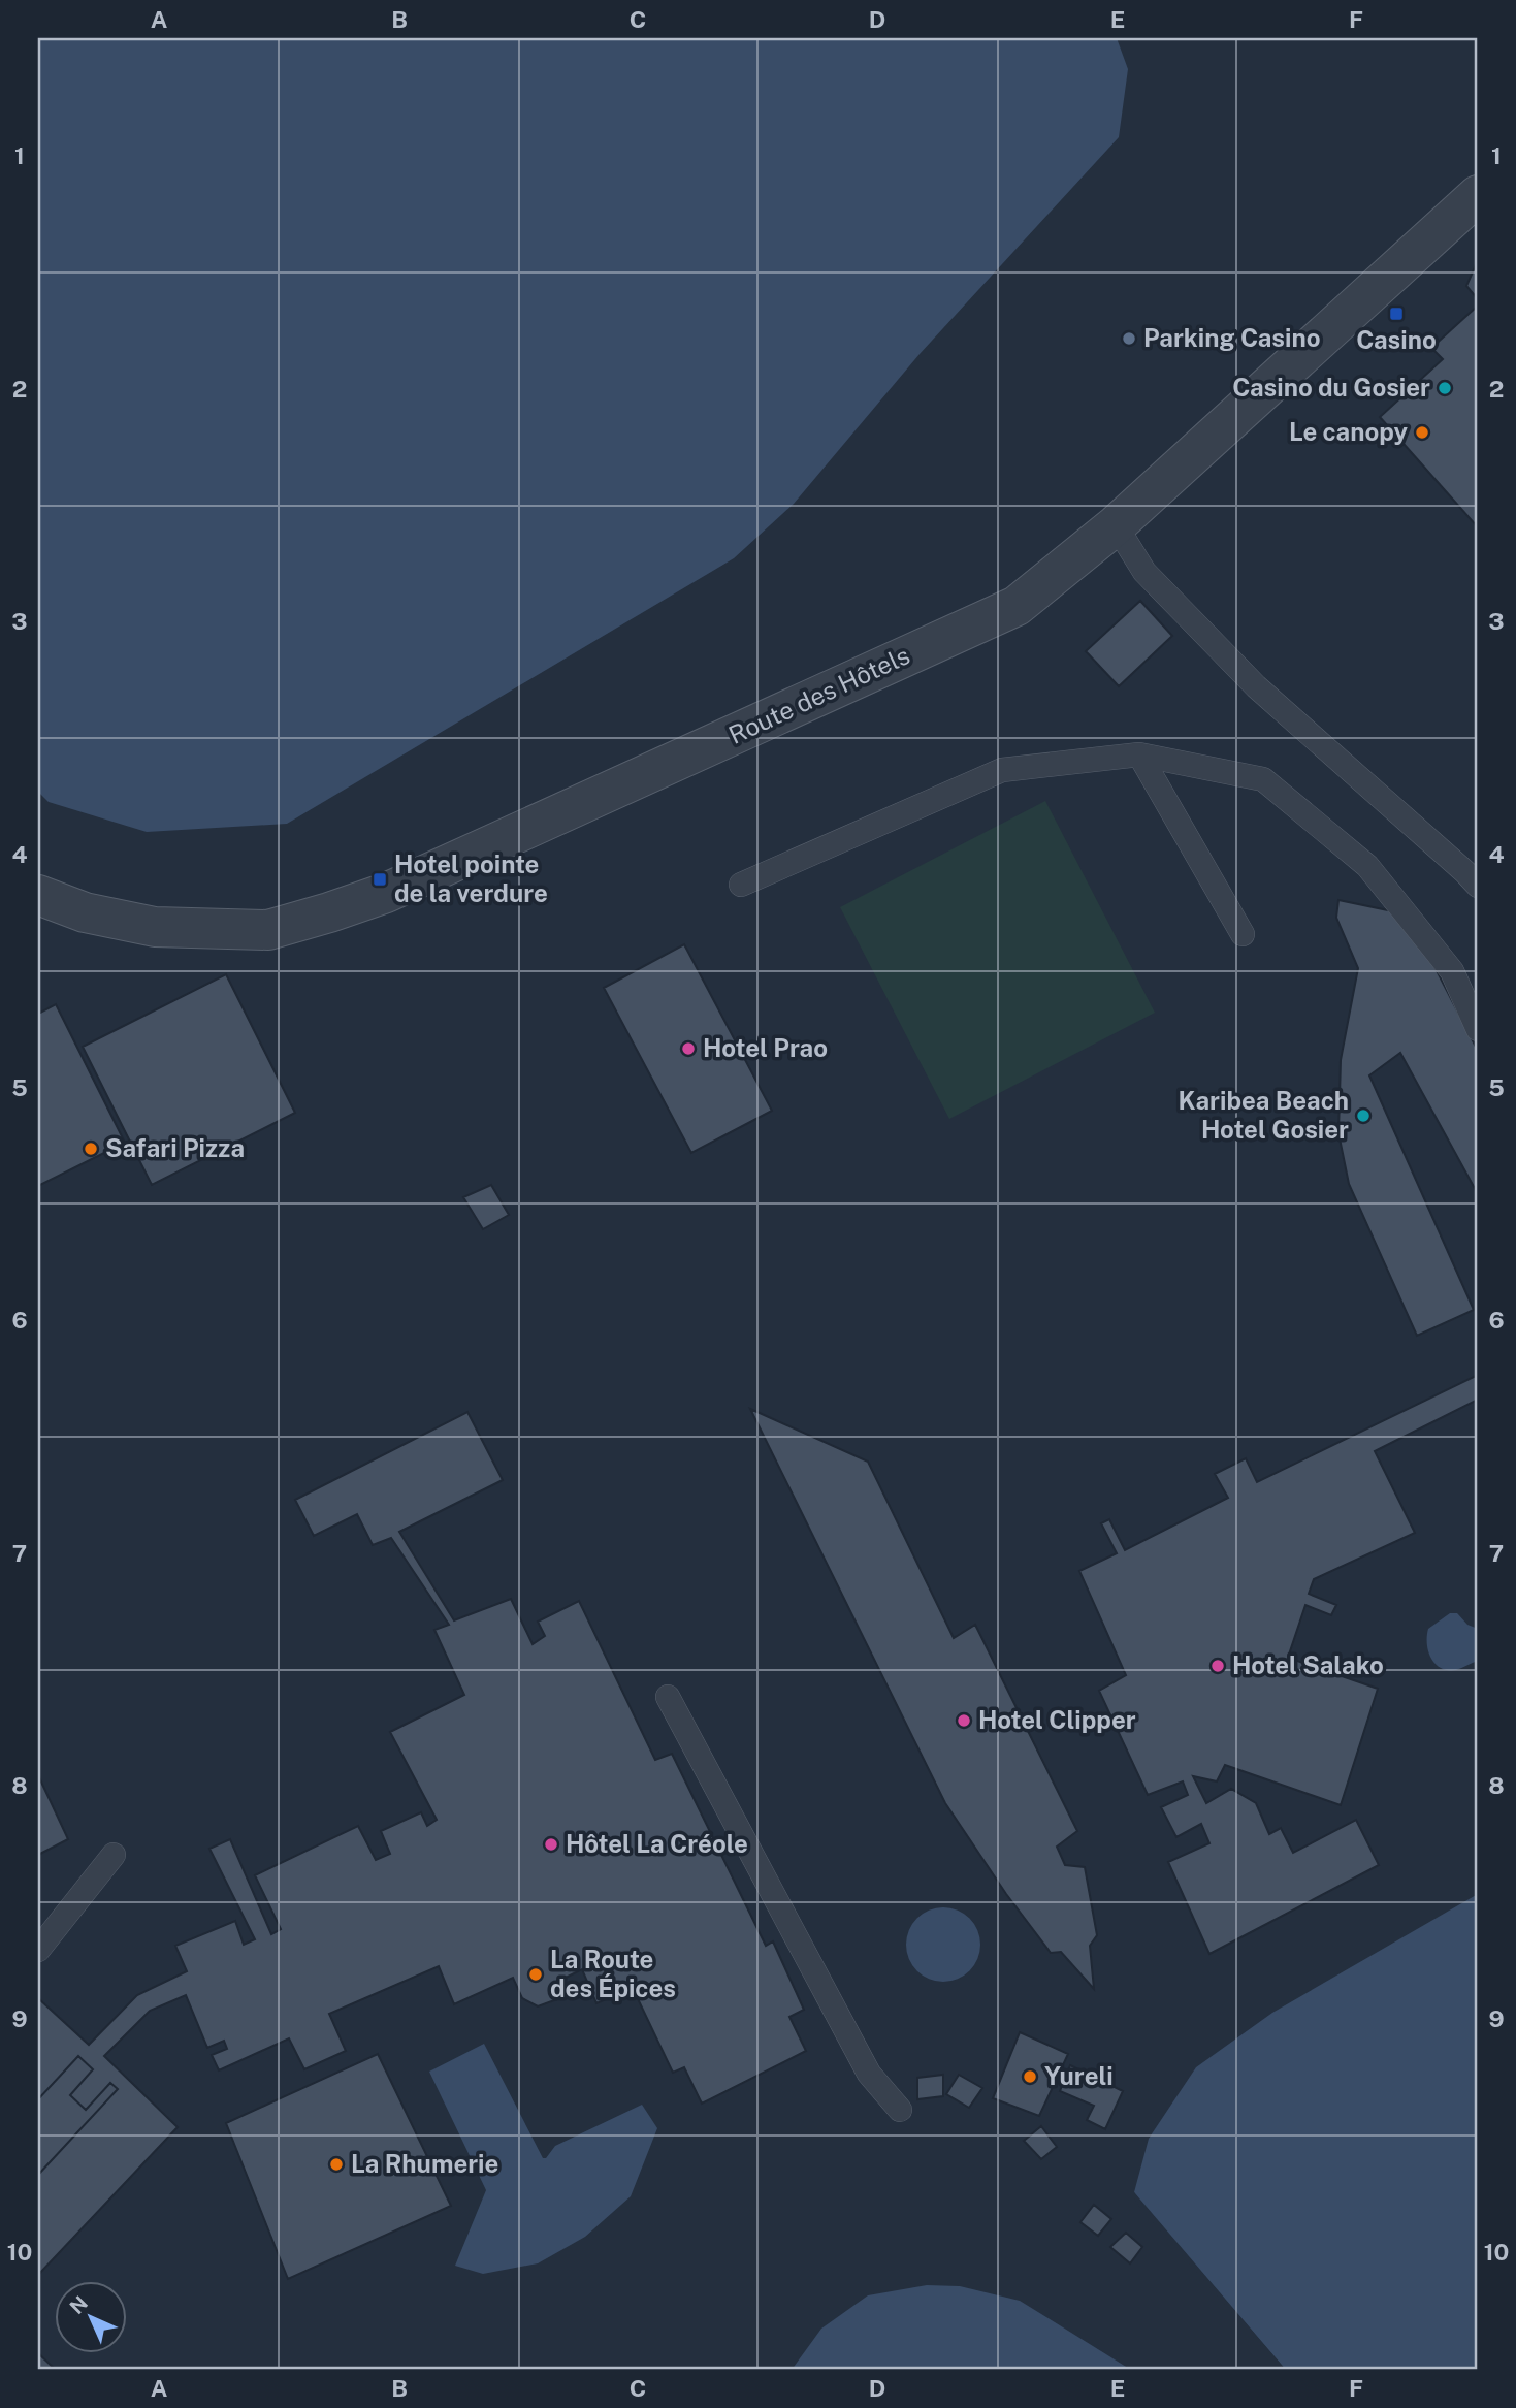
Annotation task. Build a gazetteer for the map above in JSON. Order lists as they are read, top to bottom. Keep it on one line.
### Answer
{"streets":{"street":["Route des Hôtels"]},"places":{"transit":["Casino","Hotel pointe de la verdure"],"other":["Parking Casino","Casino du Gosier","Le canopy","Hotel Prao","Karibea Beach Hotel Gosier","Safari Pizza","Hotel Salako","Hotel Clipper","Hôtel La Créole","La Route des Épices","Yureli","La Rhumerie"]},"north":"top left","grid":{"columns":["A","B","C","D","E","F"],"rows":["1","2","3","4","5","6","7","8","9","10"]}}
